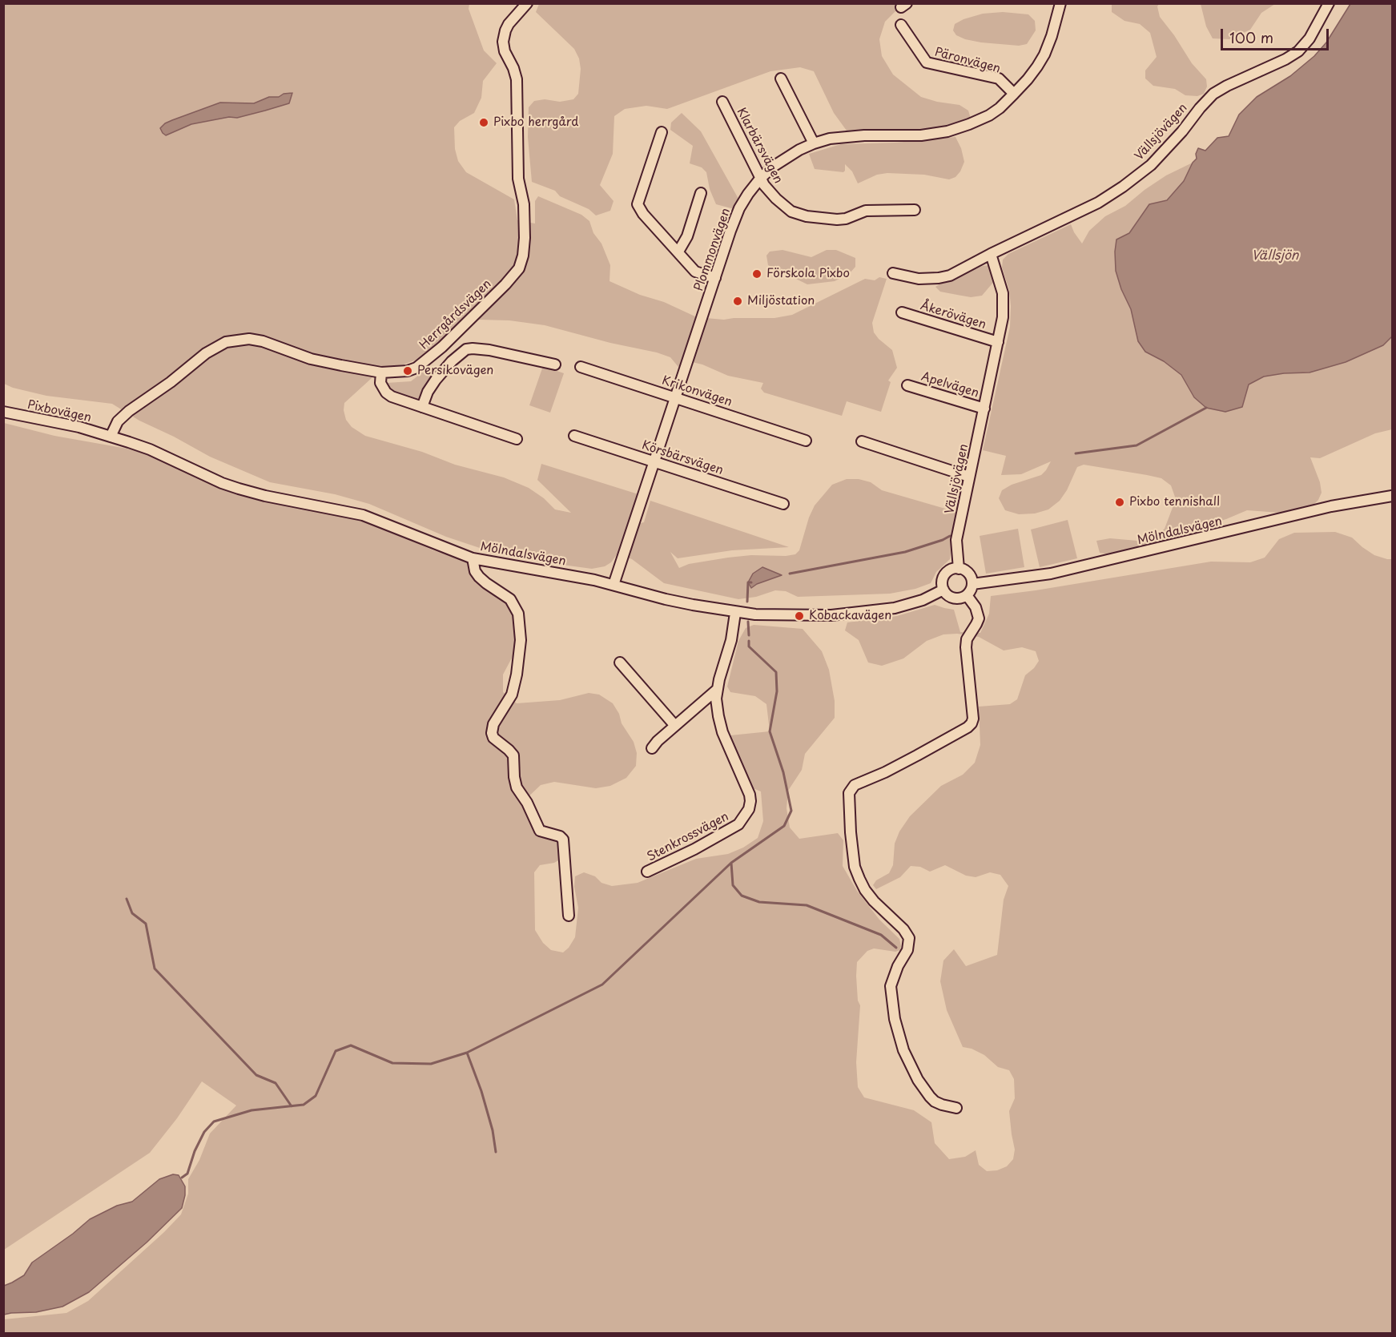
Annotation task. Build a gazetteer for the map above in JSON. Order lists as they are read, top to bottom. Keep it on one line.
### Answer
{"streets":{"street":["Päronvägen","Vällsjövägen","Klarbärsvägen","Plommonvägen","Herrgårdsvägen","Åkerövägen","Apelvägen","Krikonvägen","Pixbovägen","Körsbärsvägen","Mölndalsvägen","Stenkrossvägen"]},"crossings":[["Päronvägen","Plommonvägen"],["Vällsjövägen","Åkerövägen"],["Vällsjövägen","Apelvägen"],["Vällsjövägen","Mölndalsvägen"],["Klarbärsvägen","Plommonvägen"],["Plommonvägen","Krikonvägen"],["Plommonvägen","Körsbärsvägen"],["Plommonvägen","Mölndalsvägen"],["Herrgårdsvägen","Pixbovägen"],["Herrgårdsvägen","Mölndalsvägen"],["Pixbovägen","Mölndalsvägen"],["Mölndalsvägen","Stenkrossvägen"]],"water":["Vällsjön"],"places":["Pixbo herrgård","Förskola Pixbo","Miljöstation","Persikovägen","Pixbo tennishall","Kobackavägen"],"scale_bar":"100 m"}
